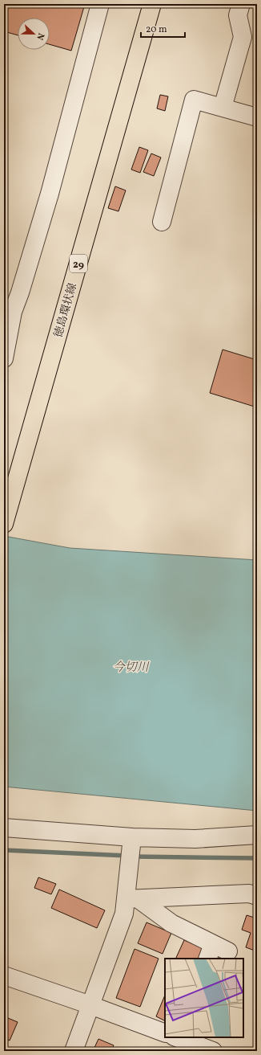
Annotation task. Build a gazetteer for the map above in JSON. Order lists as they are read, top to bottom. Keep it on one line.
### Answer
{"streets":{"main road":["29","徳島環状線"]},"water":["今切川"],"scale_bar":"20 m","north":"right"}
